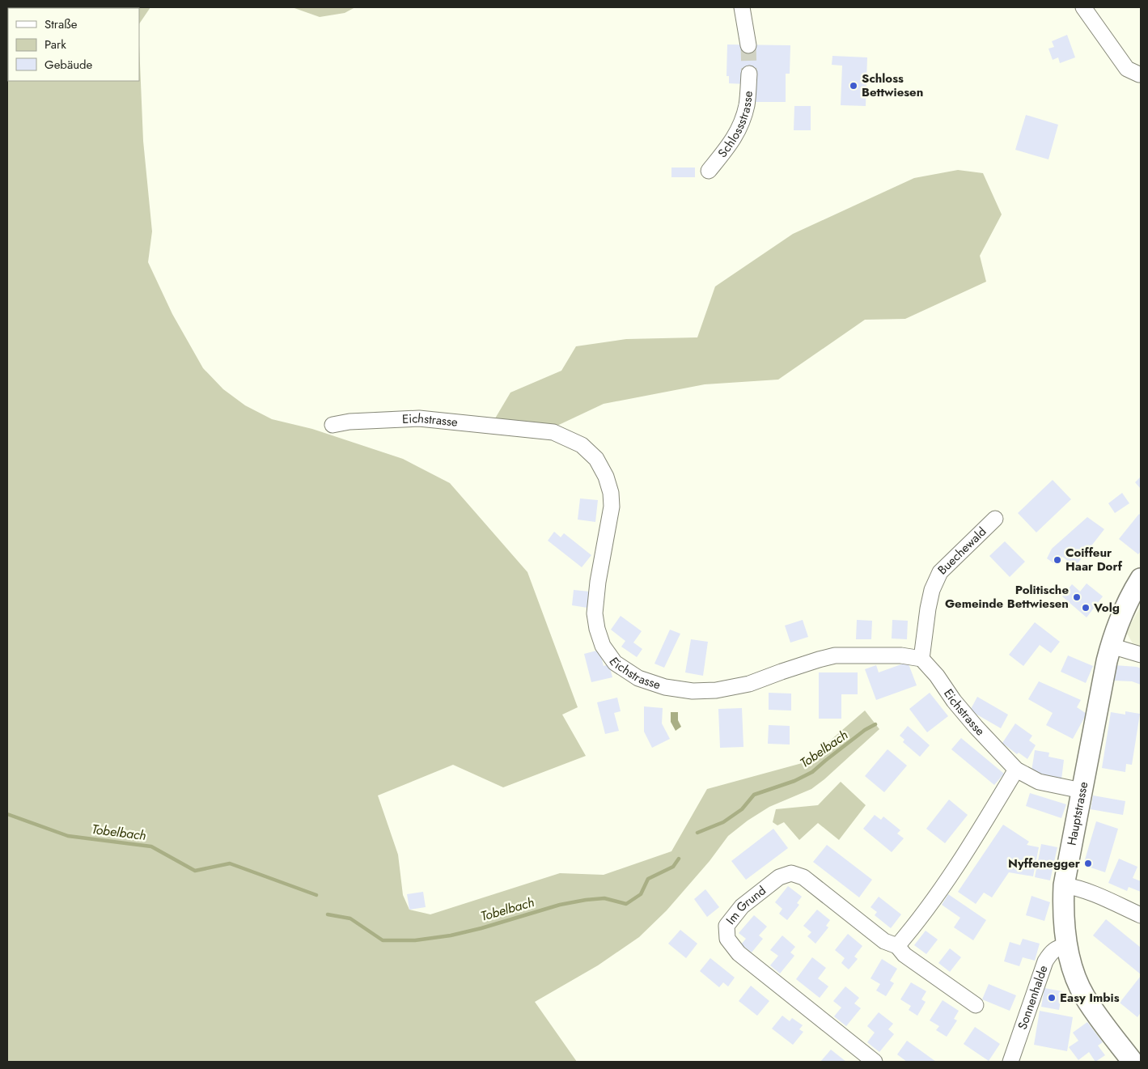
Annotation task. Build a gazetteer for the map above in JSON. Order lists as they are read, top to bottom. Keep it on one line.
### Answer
{"streets":{"main road":["Hauptstrasse"],"street":["Schlossstrasse","Eichstrasse","Buechewald","Im Grund","Sonnenhalde"]},"crossings":[["Eichstrasse","Buechewald"],["Eichstrasse","Hauptstrasse"],["Hauptstrasse","Sonnenhalde"]],"water":["Tobelbach"],"places":["Schloss Bettwiesen","Coiffeur Haar Dorf","Politische Gemeinde Bettwiesen","Volg","Nyffenegger","Easy Imbis"],"legend":["Straße","Park","Gebäude"]}
